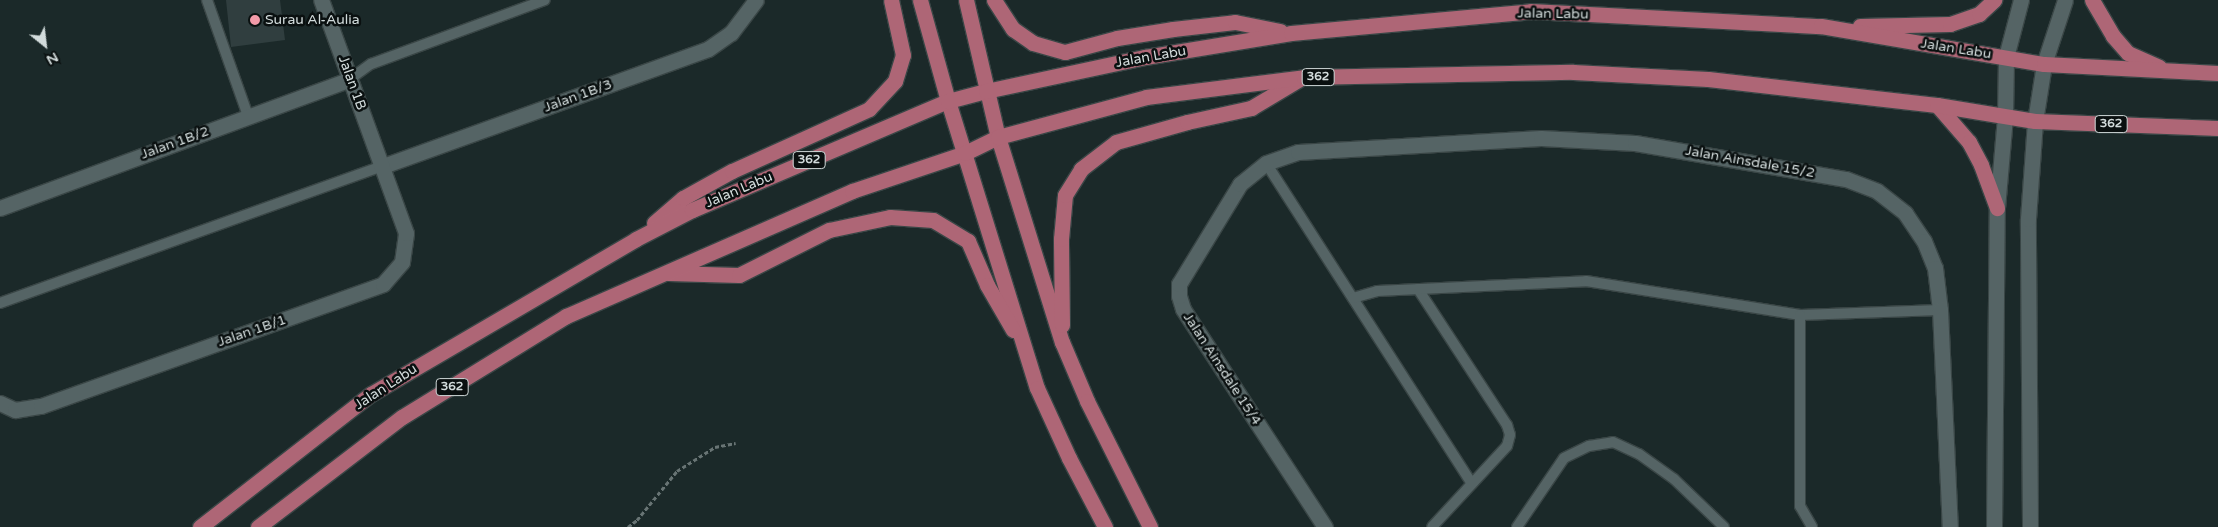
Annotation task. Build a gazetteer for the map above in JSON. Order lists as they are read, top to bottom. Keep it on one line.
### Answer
{"streets":{"main road":["Jalan Labu","362"],"street":["Jalan 1B","Jalan 1B/3","Jalan 1B/2","Jalan Ainsdale 15/2","Jalan 1B/1","Jalan Ainsdale 15/4"]},"crossings":[["Jalan 1B","Jalan 1B/3"],["Jalan 1B","Jalan 1B/2"],["Jalan 1B","Jalan 1B/1"],["Jalan 1B/3","Jalan 1B/1"],["Jalan Ainsdale 15/2","Jalan Ainsdale 15/4"]],"places":["Surau Al-Aulia"],"north":"bottom right"}
